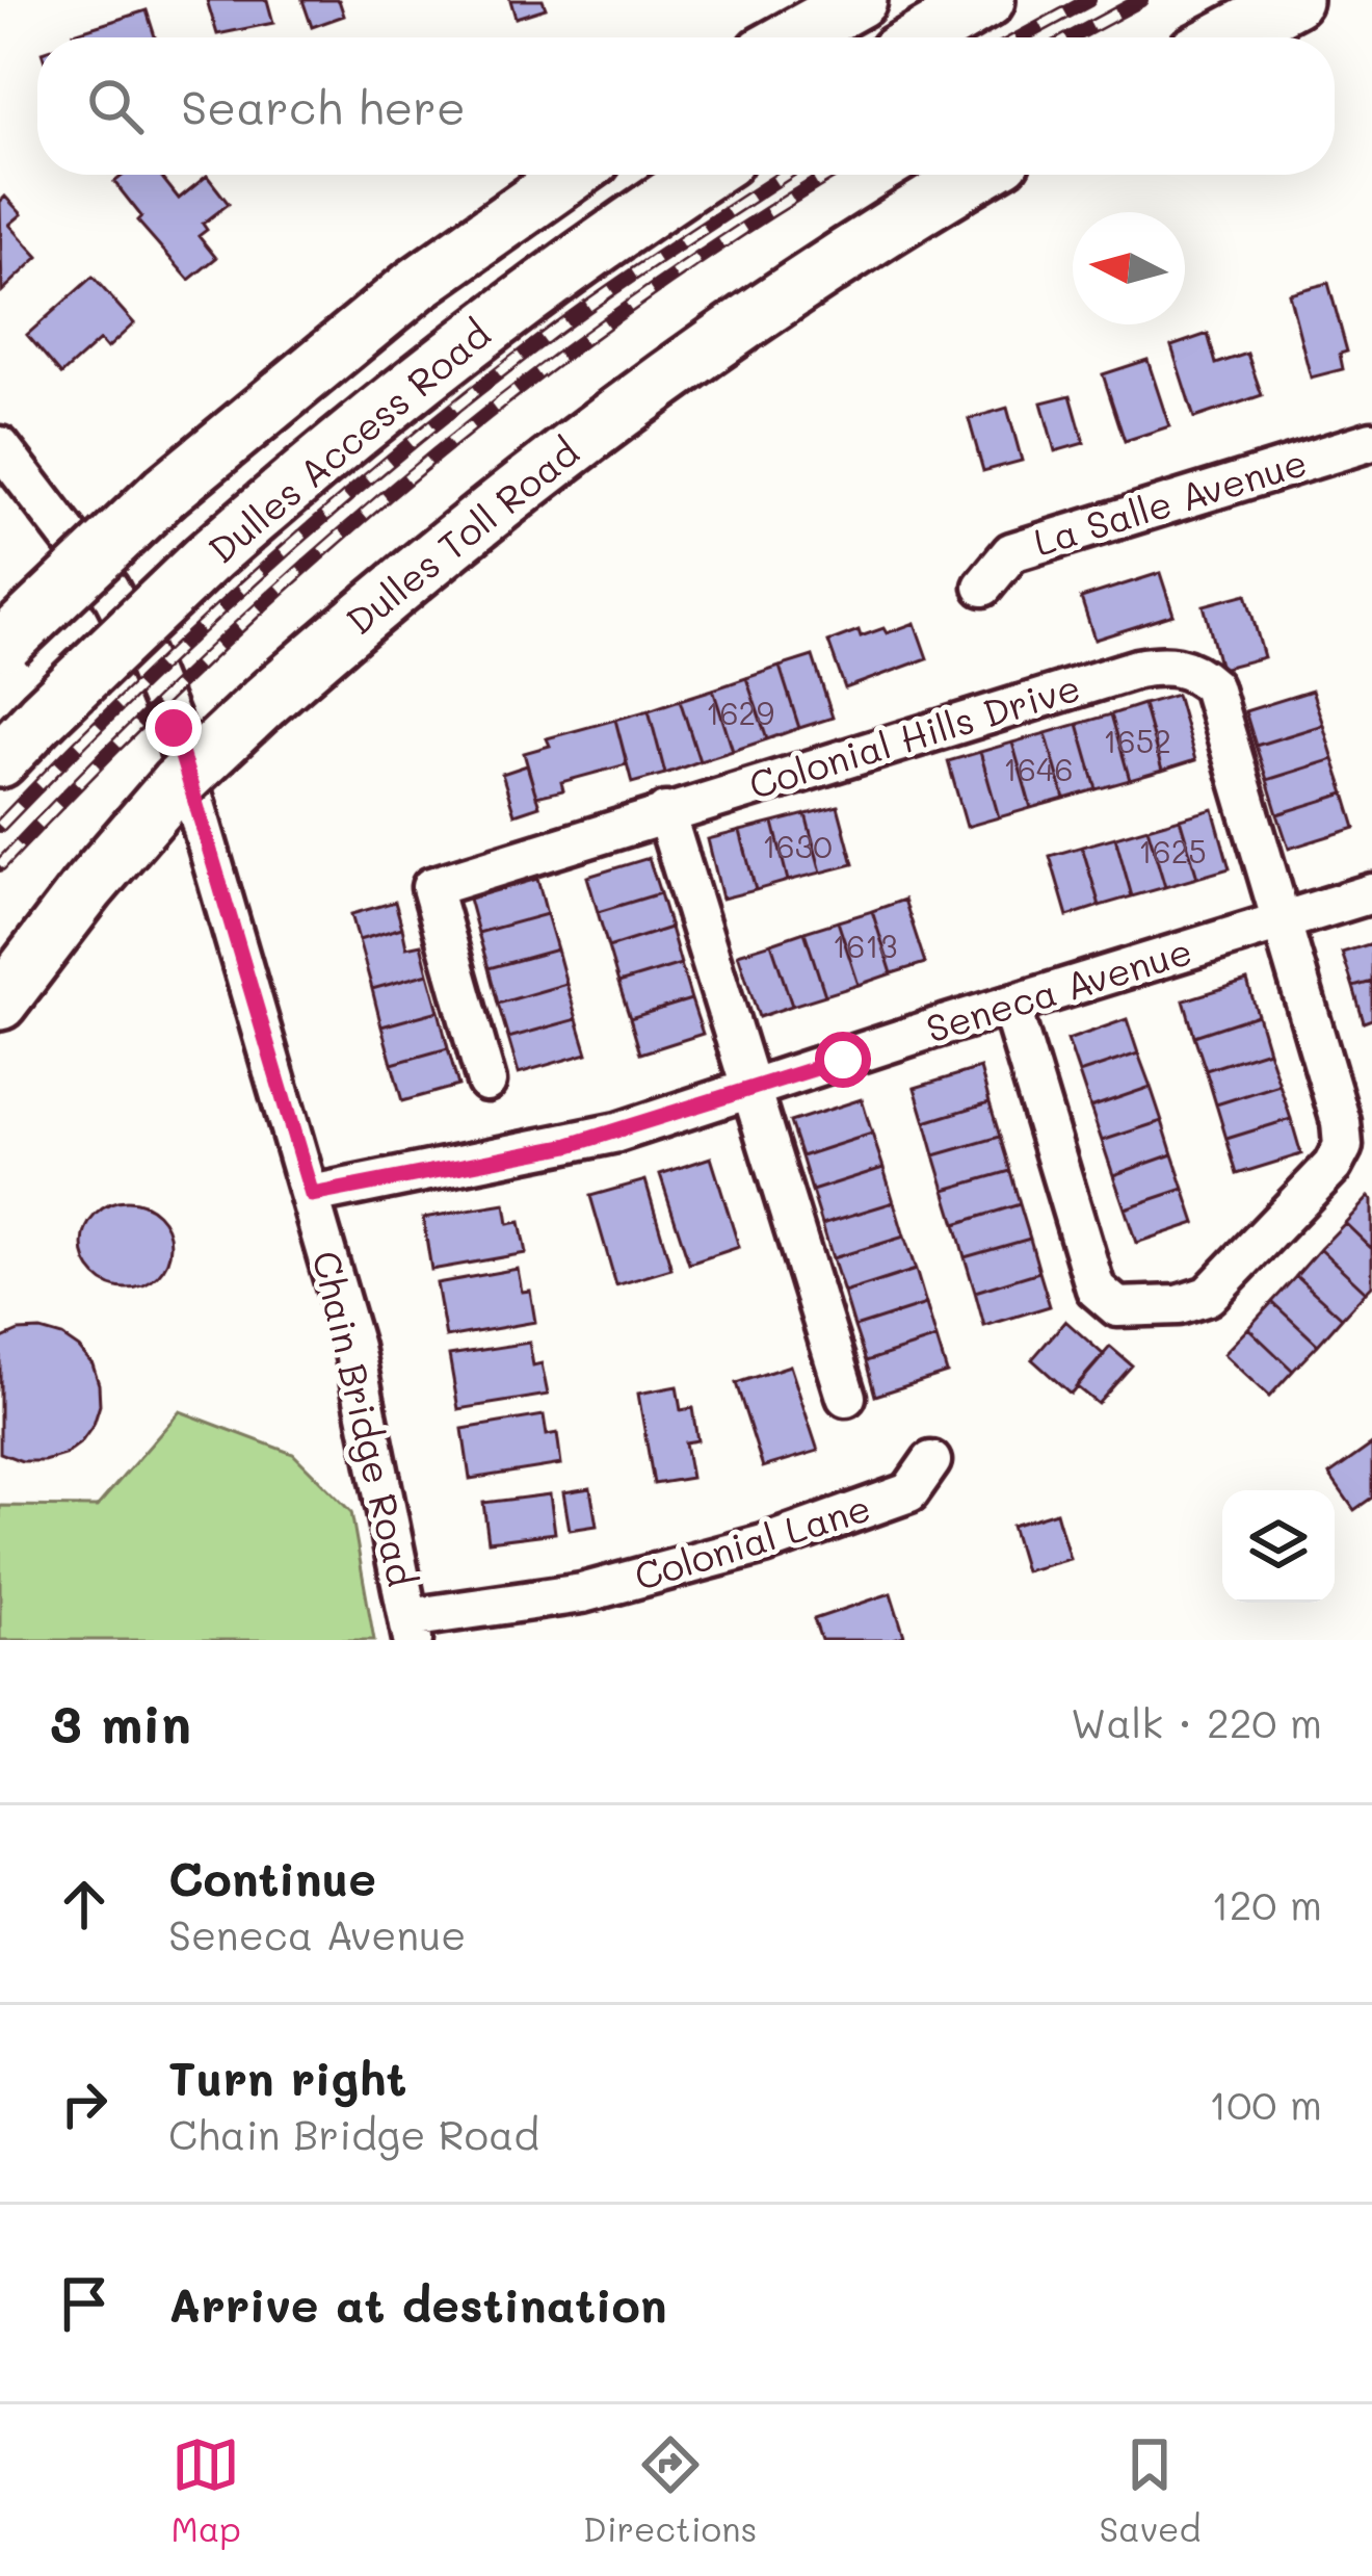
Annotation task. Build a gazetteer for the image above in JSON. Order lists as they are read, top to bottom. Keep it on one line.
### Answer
{"streets":{"highway":["Dulles Access Road","Dulles Toll Road"],"street":["La Salle Avenue","Colonial Hills Drive","Seneca Avenue","Chain Bridge Road","Colonial Lane"]},"crossings":[["Colonial Hills Drive","Seneca Avenue"],["Seneca Avenue","Chain Bridge Road"],["Chain Bridge Road","Colonial Lane"]],"house_numbers":["1629","1652","1646","1630","1625","1613"],"north":"left","page":{"search":"Search here","heading":["3 min","Walk · 220 m"],"list":[["Continue","Seneca Avenue","120 m"],["Turn right","Chain Bridge Road","100 m"],"Arrive at destination"],"nav":["Map","Directions","Saved"]}}
